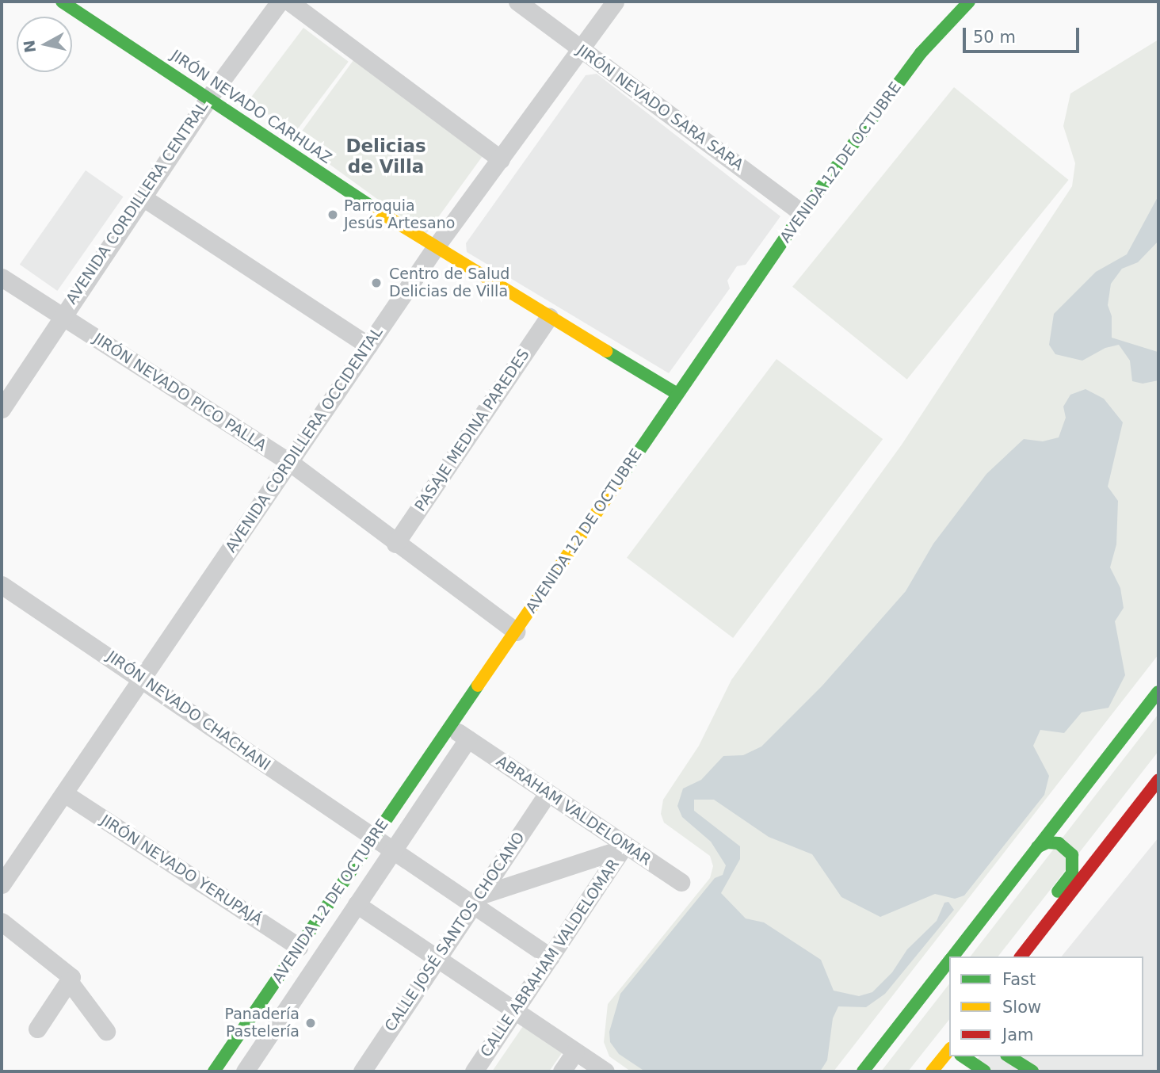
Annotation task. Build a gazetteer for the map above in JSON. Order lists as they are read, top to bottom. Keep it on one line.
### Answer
{"streets":{"street":["JIRÓN NEVADO CARHUAZ","JIRÓN NEVADO SARA SARA","AVENIDA 12 DE OCTUBRE","AVENIDA CORDILLERA CENTRAL","JIRÓN NEVADO PICO PALLA","PASAJE MEDINA PAREDES","AVENIDA CORDILLERA OCCIDENTAL","JIRÓN NEVADO CHACHANI","ABRAHAM VALDELOMAR","JIRÓN NEVADO YERUPAJÁ","CALLE JOSÉ SANTOS CHOCANO","CALLE ABRAHAM VALDELOMAR"]},"crossings":[["JIRÓN NEVADO CARHUAZ","AVENIDA 12 DE OCTUBRE"],["JIRÓN NEVADO CARHUAZ","AVENIDA CORDILLERA CENTRAL"],["JIRÓN NEVADO CARHUAZ","PASAJE MEDINA PAREDES"],["JIRÓN NEVADO CARHUAZ","AVENIDA CORDILLERA OCCIDENTAL"],["JIRÓN NEVADO SARA SARA","AVENIDA 12 DE OCTUBRE"],["JIRÓN NEVADO SARA SARA","AVENIDA CORDILLERA OCCIDENTAL"],["AVENIDA 12 DE OCTUBRE","JIRÓN NEVADO PICO PALLA"],["AVENIDA 12 DE OCTUBRE","JIRÓN NEVADO CHACHANI"],["AVENIDA 12 DE OCTUBRE","ABRAHAM VALDELOMAR"],["AVENIDA 12 DE OCTUBRE","JIRÓN NEVADO YERUPAJÁ"],["AVENIDA CORDILLERA CENTRAL","JIRÓN NEVADO PICO PALLA"],["JIRÓN NEVADO PICO PALLA","PASAJE MEDINA PAREDES"],["JIRÓN NEVADO PICO PALLA","AVENIDA CORDILLERA OCCIDENTAL"],["AVENIDA CORDILLERA OCCIDENTAL","JIRÓN NEVADO CHACHANI"],["AVENIDA CORDILLERA OCCIDENTAL","JIRÓN NEVADO YERUPAJÁ"],["JIRÓN NEVADO CHACHANI","CALLE JOSÉ SANTOS CHOCANO"],["JIRÓN NEVADO CHACHANI","CALLE ABRAHAM VALDELOMAR"],["ABRAHAM VALDELOMAR","CALLE JOSÉ SANTOS CHOCANO"],["ABRAHAM VALDELOMAR","CALLE ABRAHAM VALDELOMAR"]],"districts":["Delicias de Villa"],"places":["Parroquia Jesús Artesano","Centro de Salud Delicias de Villa","Panadería Pastelería"],"legend":["Fast","Slow","Jam"],"scale_bar":"50 m","north":"left"}
